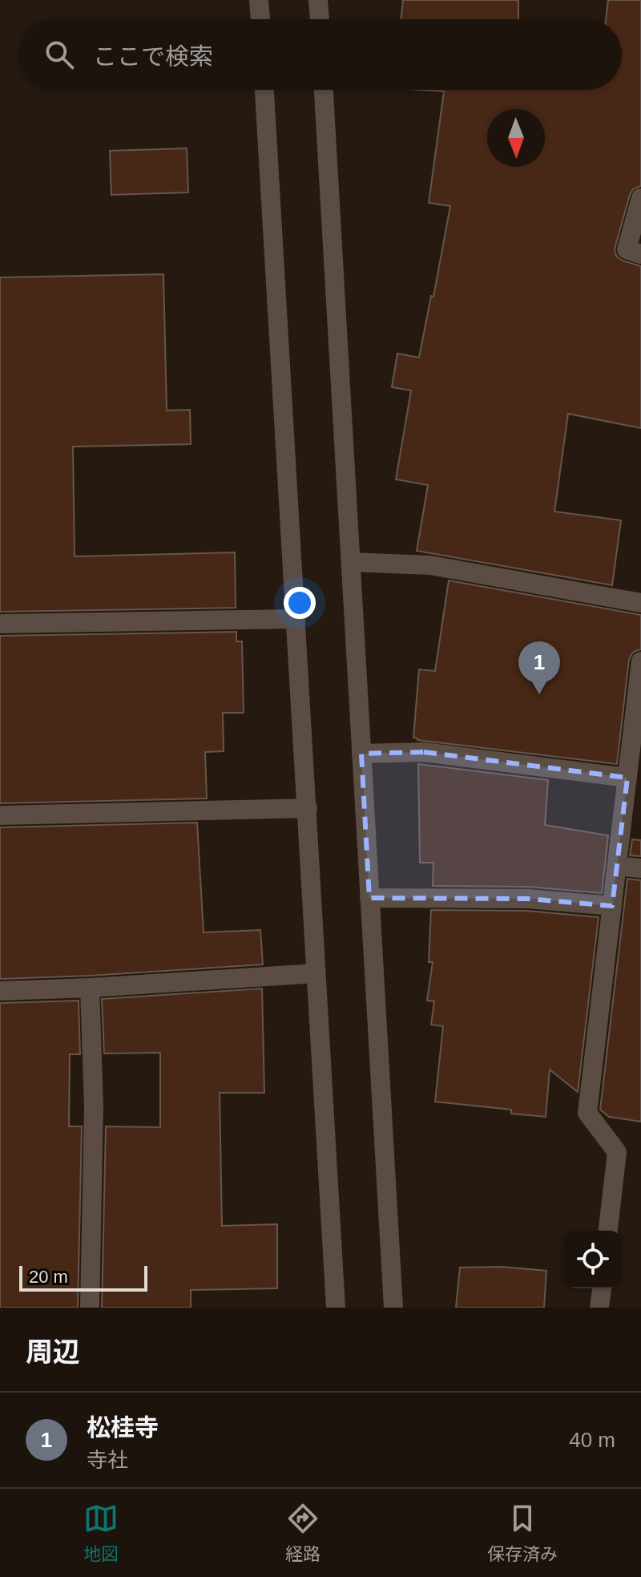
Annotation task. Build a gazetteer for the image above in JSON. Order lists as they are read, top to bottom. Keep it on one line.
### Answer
{"scale_bar":"20 m","north":"bottom","page":{"search":"ここで検索","pins":"1","scale":"20 m","heading":"周辺","list":[{"mark":"1","name":"松桂寺","note":"寺社","value":"40 m"}],"nav":["地図","経路","保存済み"]}}
